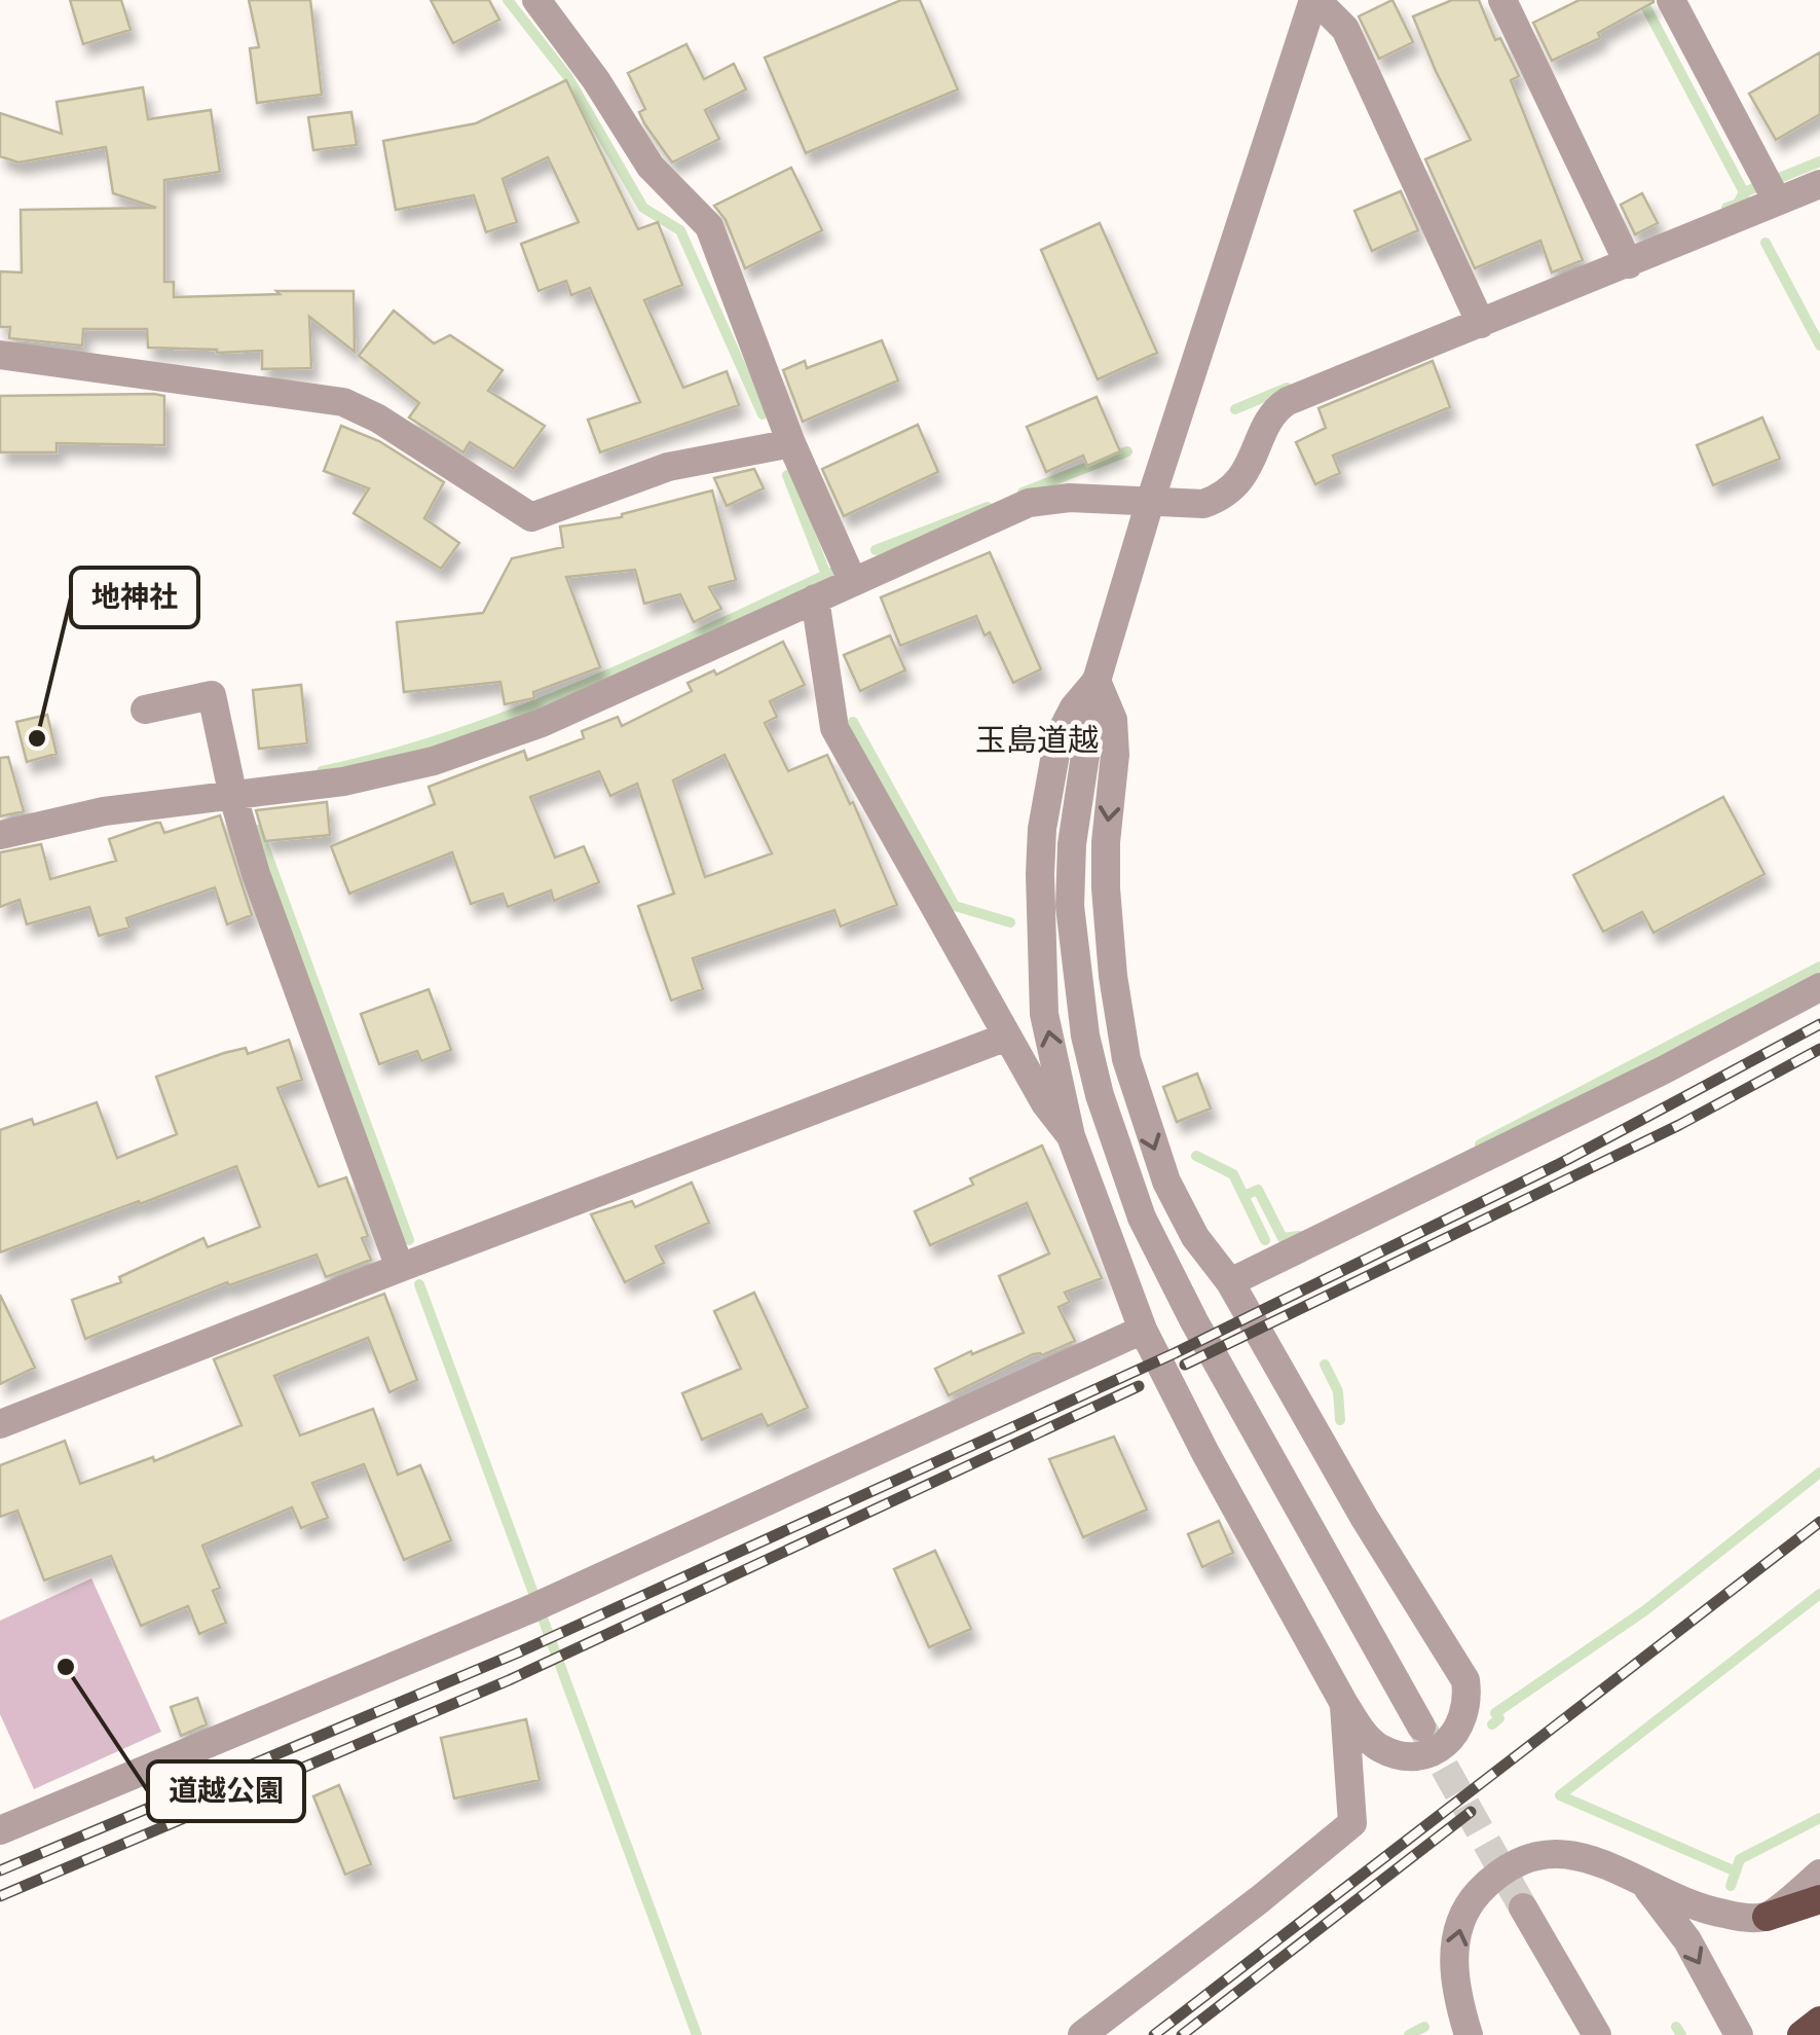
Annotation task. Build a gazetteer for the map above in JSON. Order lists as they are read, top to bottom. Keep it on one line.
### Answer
{"districts":["玉島道越"],"places":["地神社","道越公園"]}
